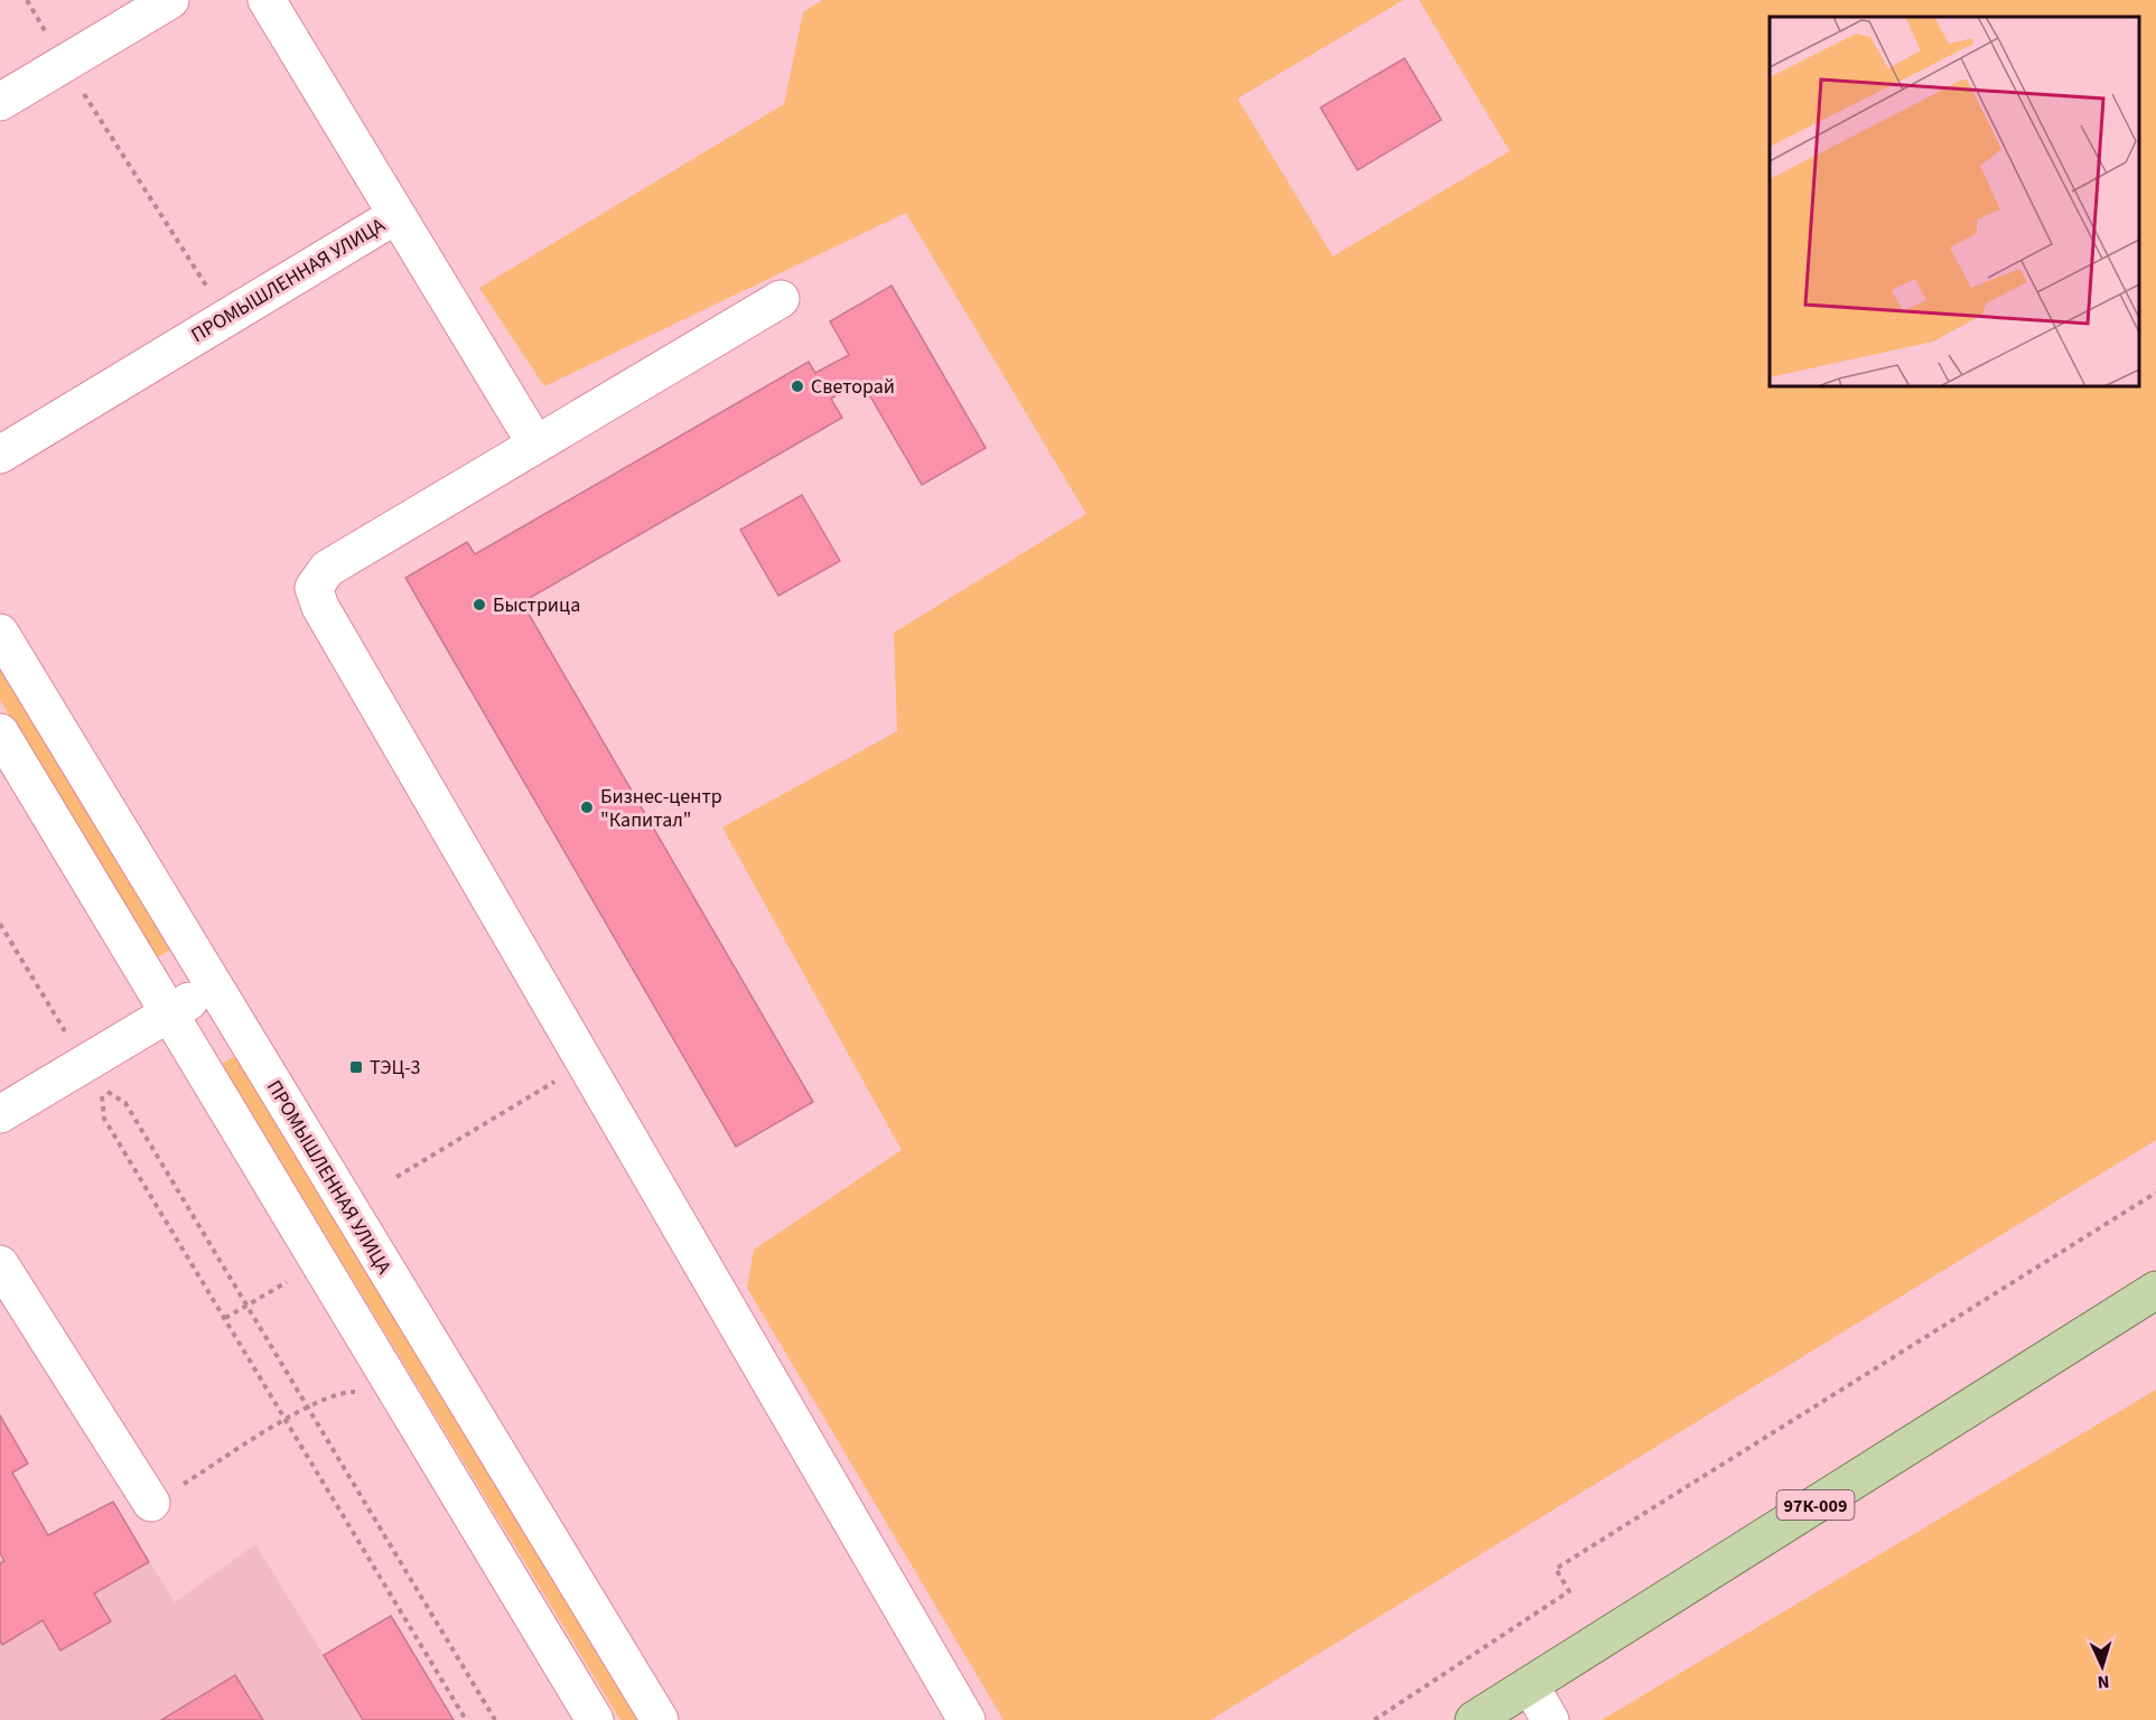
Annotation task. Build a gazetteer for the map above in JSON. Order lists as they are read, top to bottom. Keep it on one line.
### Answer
{"streets":{"main road":["97К-009"],"street":["ПРОМЫШЛЕННАЯ УЛИЦА"]},"places":{"other":["Светорай","Быстрица","Бизнес-центр \"Капитал\""],"transit":["ТЭЦ-3"]},"north":"bottom"}
